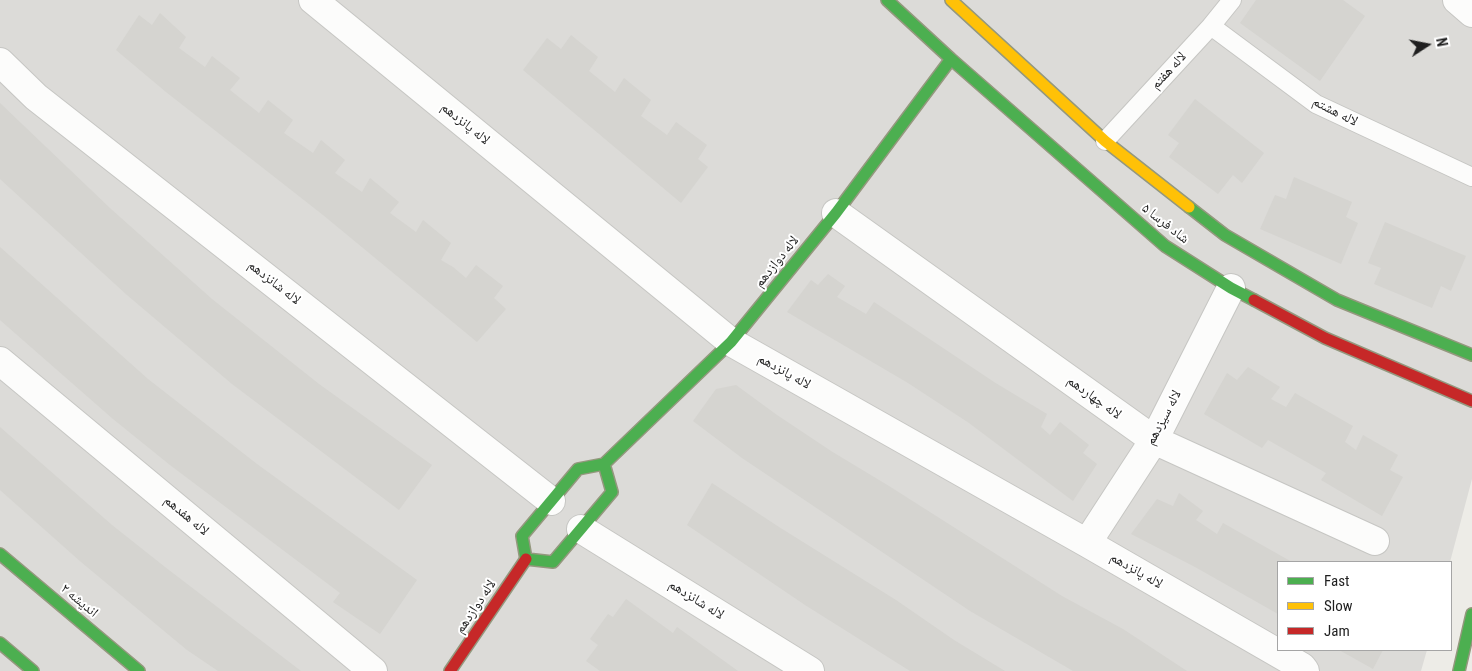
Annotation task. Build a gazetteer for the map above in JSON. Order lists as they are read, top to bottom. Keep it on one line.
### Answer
{"streets":{"street":["لاله پانزدهم","شاد فرسا ۵","لاله دوازدهم","لاله شانزدهم","لاله چهاردهم","لاله سیزدهم","لاله هفدهم","اندیشه ۲"],"lane":["لاله هفتم","لاله هشتم"]},"crossings":[["لاله هفتم","لاله هشتم"],["لاله هفتم","شاد فرسا ۵"],["لاله پانزدهم","لاله دوازدهم"],["لاله پانزدهم","لاله سیزدهم"],["شاد فرسا ۵","لاله دوازدهم"],["شاد فرسا ۵","لاله سیزدهم"],["لاله دوازدهم","لاله چهاردهم"],["لاله چهاردهم","لاله سیزدهم"]],"legend":["Fast","Slow","Jam"],"north":"right"}
